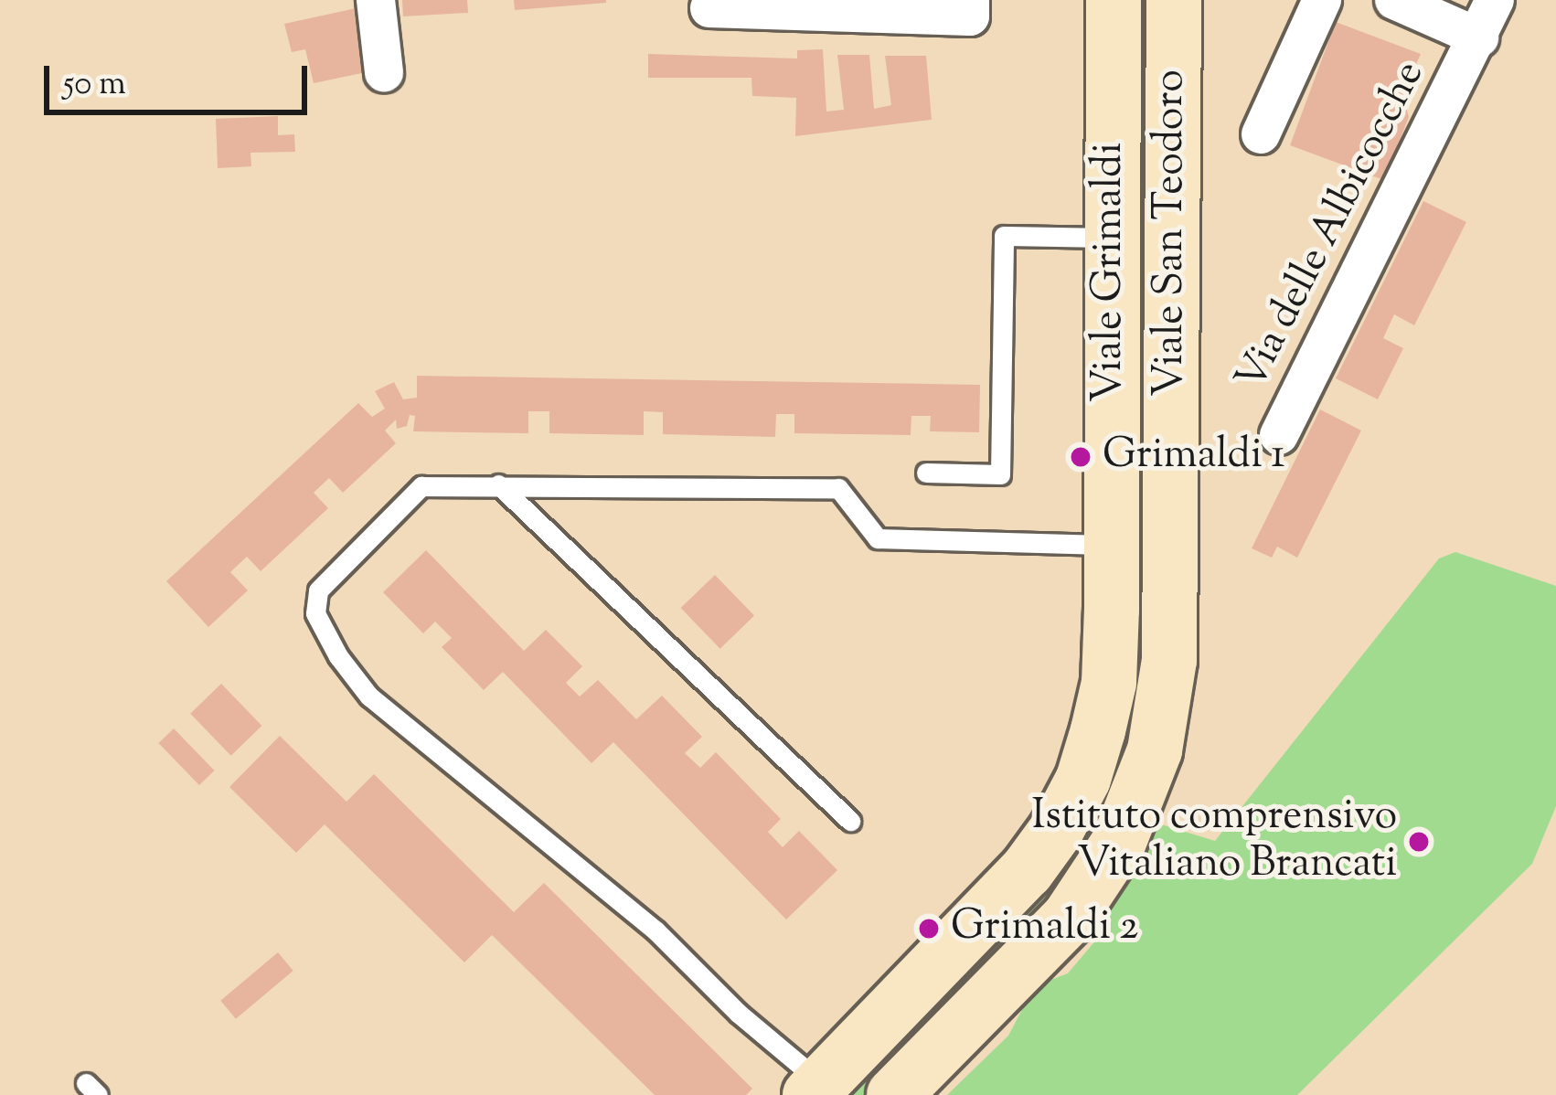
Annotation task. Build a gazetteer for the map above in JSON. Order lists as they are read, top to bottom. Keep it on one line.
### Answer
{"streets":{"main road":["Viale San Teodoro","Viale Grimaldi"],"street":["Via delle Albicocche"]},"places":["Grimaldi 1","Istituto comprensivo Vitaliano Brancati","Grimaldi 2"],"scale_bar":"50 m"}
